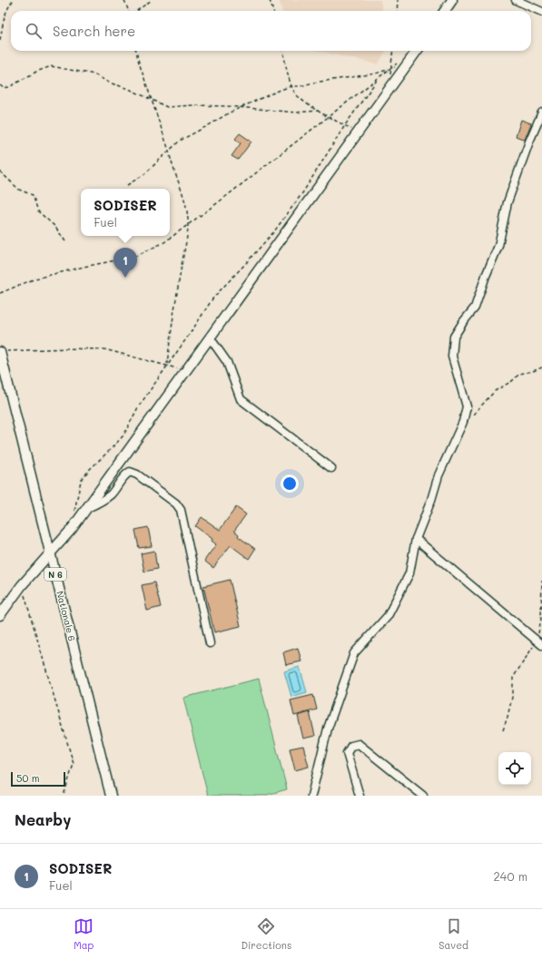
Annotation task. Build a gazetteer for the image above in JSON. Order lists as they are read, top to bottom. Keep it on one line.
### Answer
{"streets":{"main road":["N 6","Nationale 6"]},"scale_bar":"50 m","page":{"search":"Search here","popup":["SODISER","Fuel"],"pins":"1","scale":"50 m","heading":"Nearby","list":[{"mark":"1","name":"SODISER","note":"Fuel","value":"240 m"}],"nav":["Map","Directions","Saved"]}}
